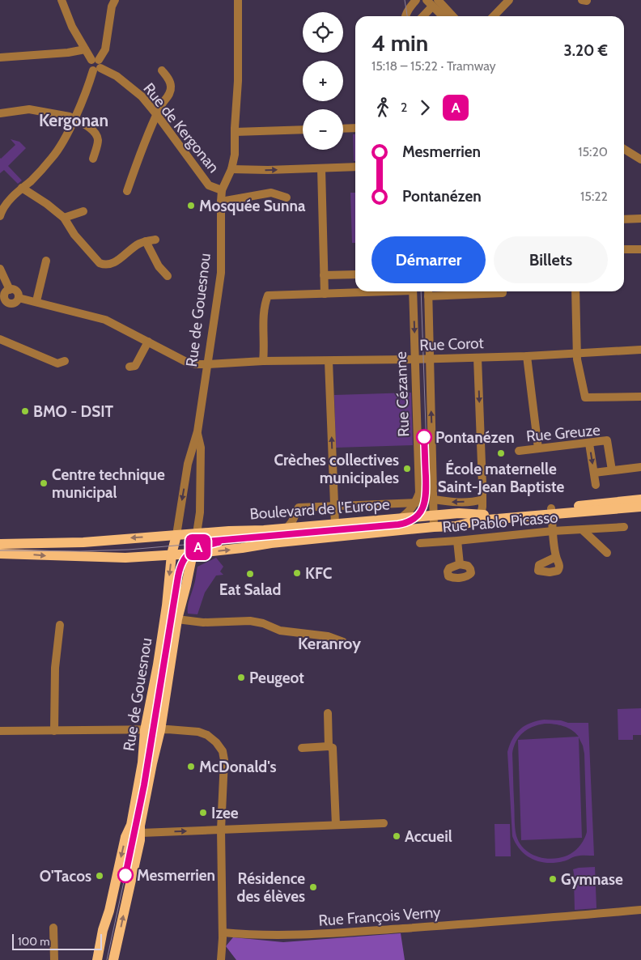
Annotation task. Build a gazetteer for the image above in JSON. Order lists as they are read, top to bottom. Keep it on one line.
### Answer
{"streets":{"main road":["Rue de Gouesnou","Boulevard de l'Europe"],"street":["Rue de Kergonan","Rue Corot","Rue Cézanne","Rue Greuze","Rue Pablo Picasso","Rue François Verny"]},"crossings":[["Rue de Kergonan","Rue de Gouesnou"],["Rue de Gouesnou","Rue Corot"],["Rue de Gouesnou","Boulevard de l'Europe"],["Rue Corot","Rue Cézanne"],["Rue Cézanne","Boulevard de l'Europe"]],"districts":["Kergonan","Keranroy"],"places":["Mosquée Sunna","BMO - DSIT","Pontanézen","École maternelle Saint-Jean Baptiste","Crèches collectives municipales","Centre technique municipal","KFC","Eat Salad","Peugeot","McDonald's","Izee","Accueil","Mesmerrien","O'Tacos","Gymnase","Résidence des élèves"],"lines":["tram line A"],"scale_bar":"100 m","page":{"on_map":"A","map_buttons":["+","−"],"heading":["4 min","15:18 – 15:22 · Tramway","3.20 €"],"legs":["2","A"],"list":[{"name":"Mesmerrien","value":"15:20"},{"name":"Pontanézen","value":"15:22"}],"buttons":["Démarrer","Billets"],"scale":"100 m"}}
